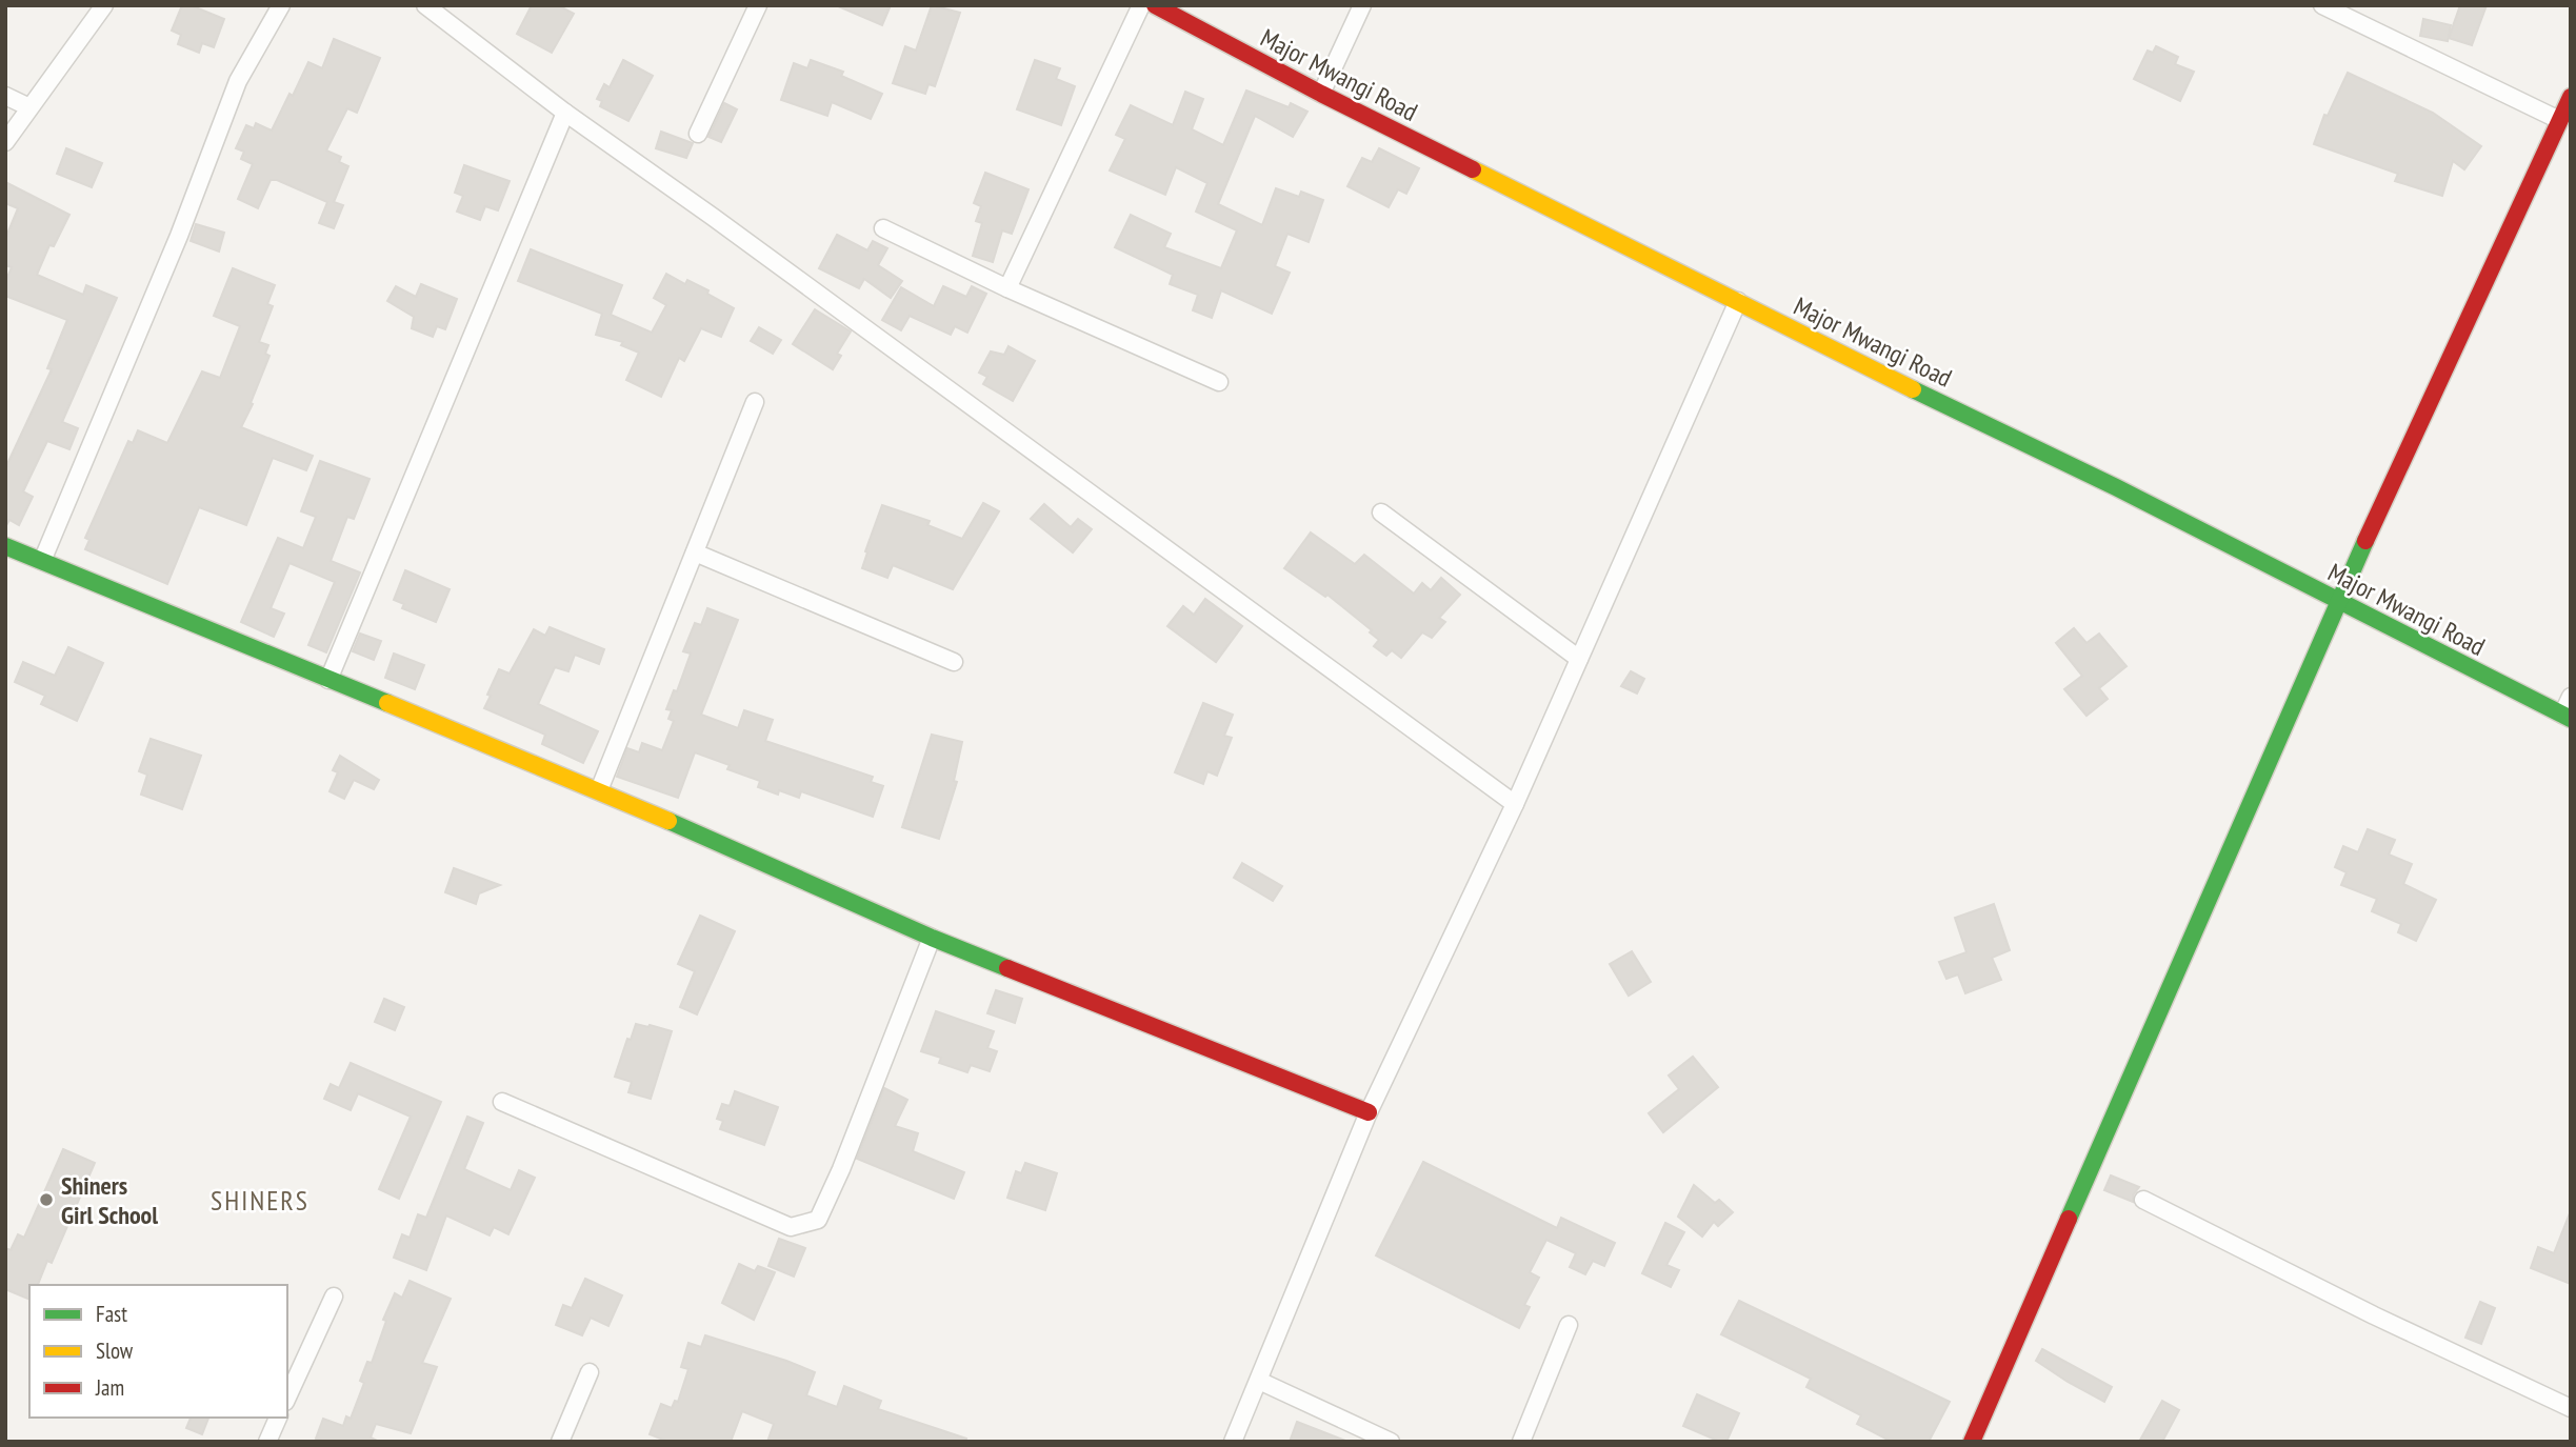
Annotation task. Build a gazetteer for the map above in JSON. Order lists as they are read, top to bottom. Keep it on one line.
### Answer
{"streets":{"street":["Major Mwangi Road"]},"districts":["SHINERS"],"places":["Shiners Girl School"],"legend":["Fast","Slow","Jam"]}
